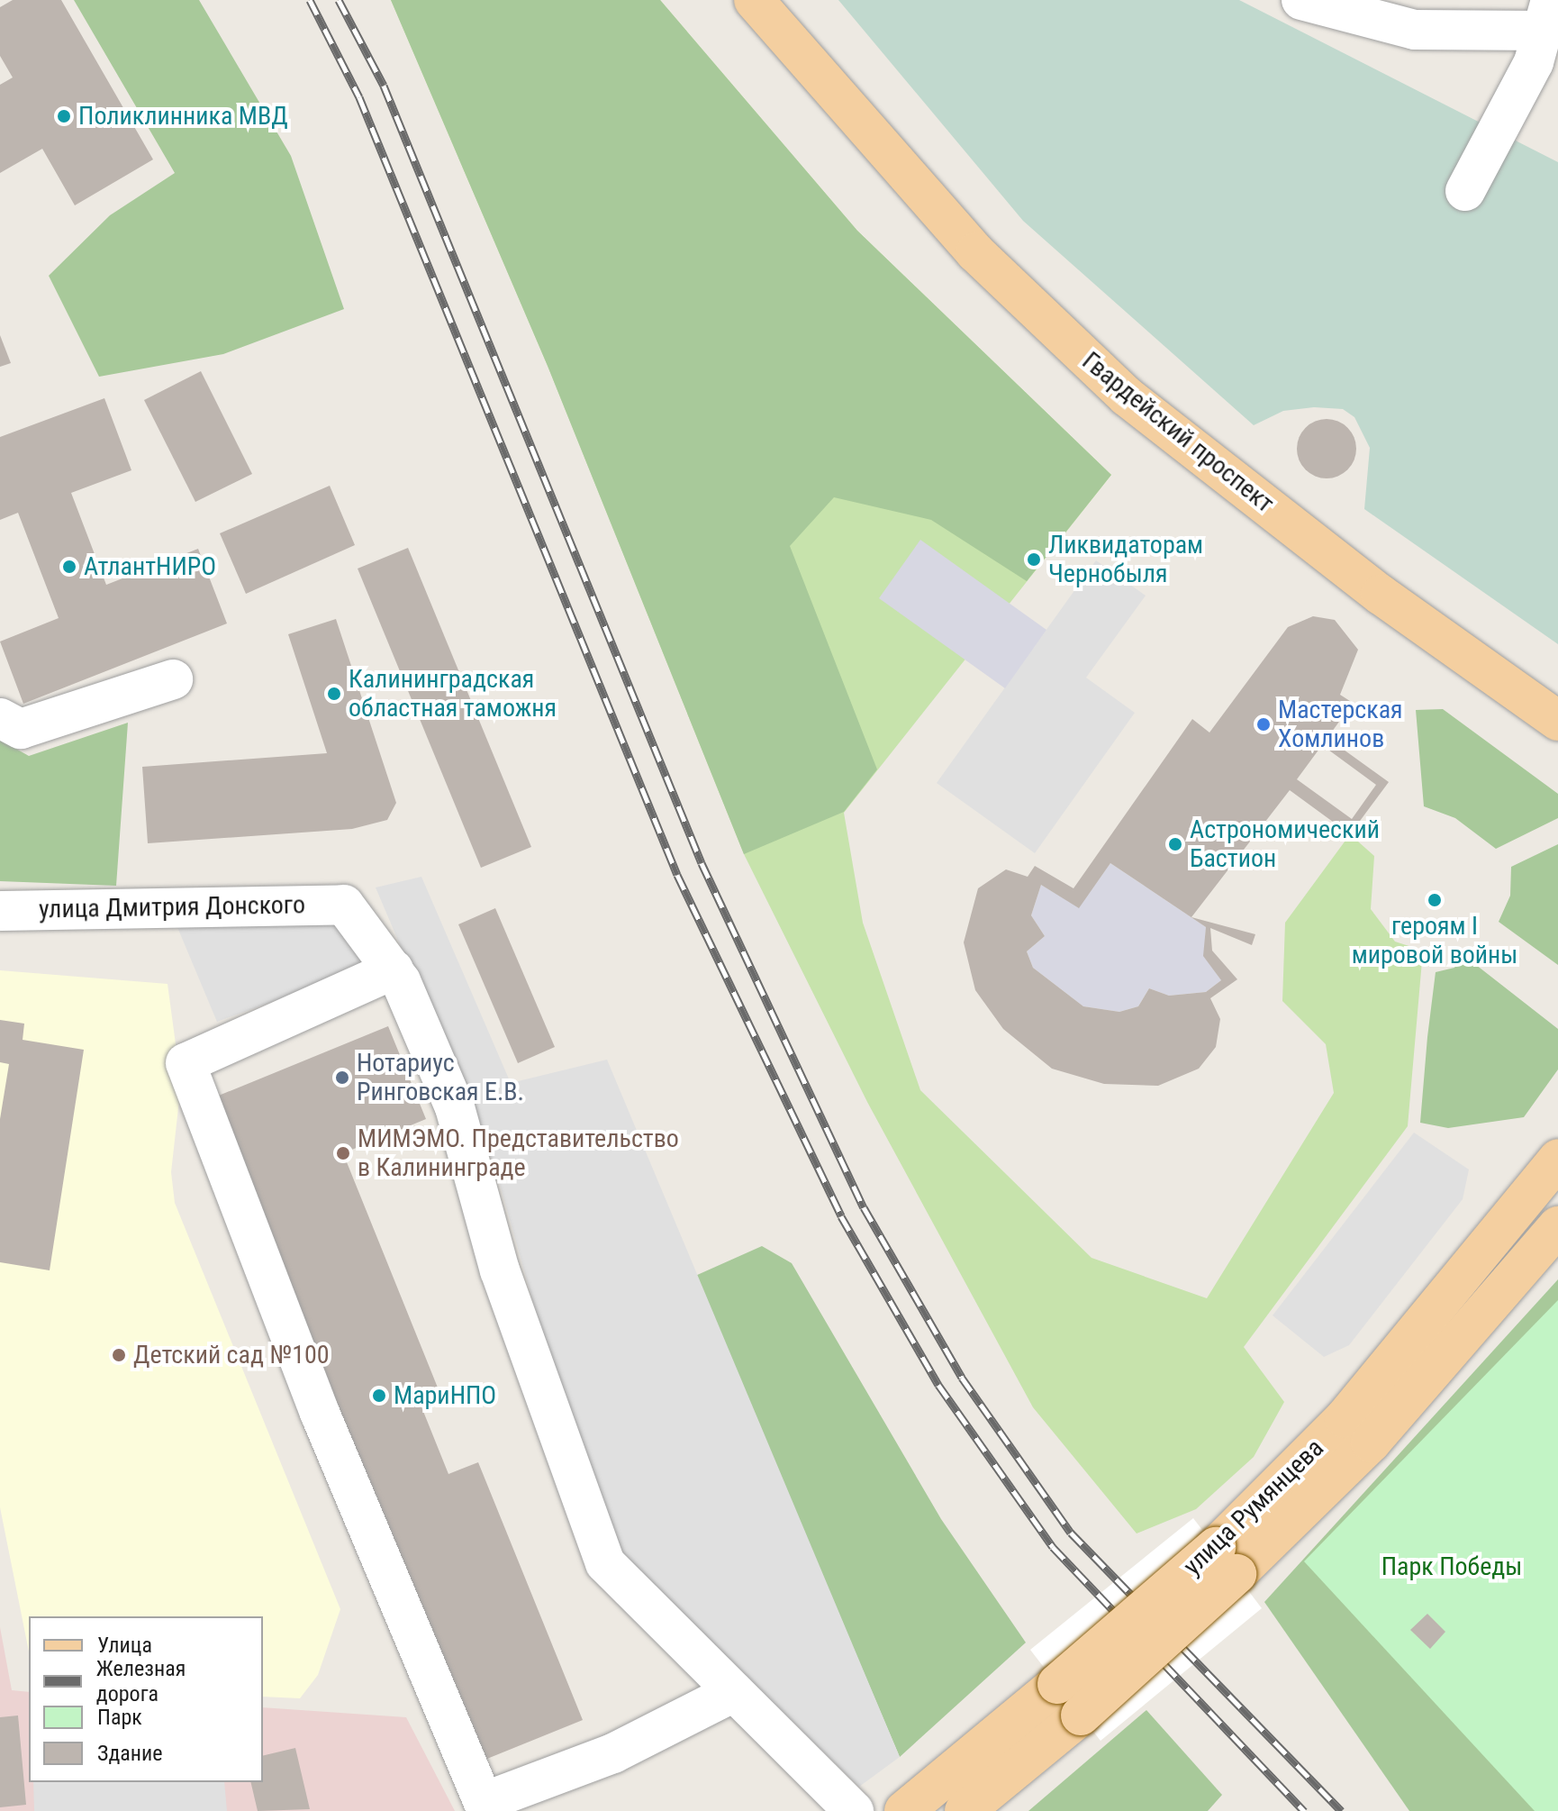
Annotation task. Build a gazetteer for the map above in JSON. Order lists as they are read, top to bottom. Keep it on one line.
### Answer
{"streets":{"main road":["Гвардейский проспект","улица Румянцева"],"street":["улица Дмитрия Донского"]},"parks":["Парк Победы"],"places":["Поликлинника МВД","Ликвидаторам Чернобыля","АтлантНИРО","Калининградская областная таможня","Мастерская Хомлинов","Астрономический Бастион","героям I мировой войны","Нотариус Ринговская Е.В.","МИМЭМО. Представительство в Калининграде","Детский сад №100","МариНПО"],"legend":["Улица","Железная дорога","Парк","Здание"]}
